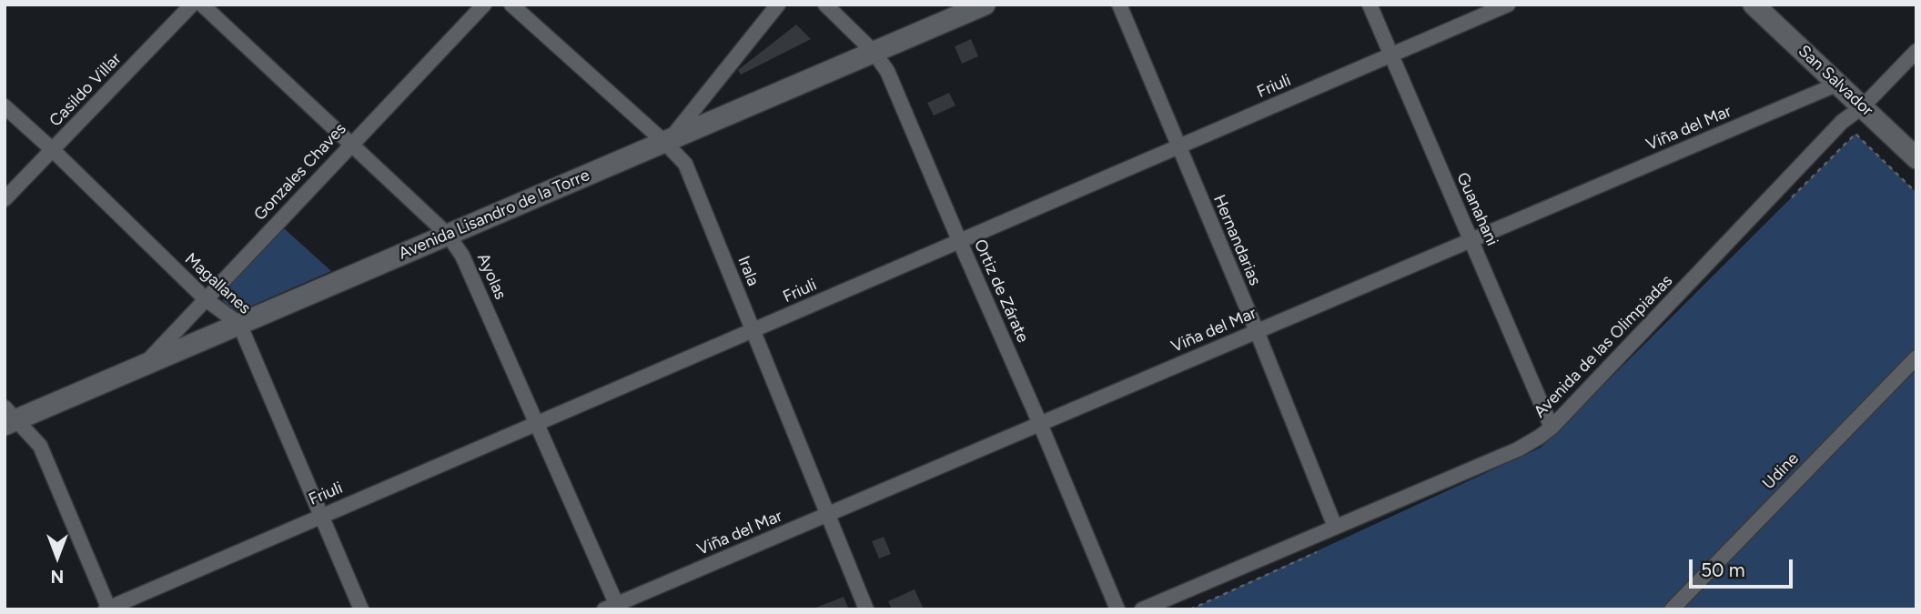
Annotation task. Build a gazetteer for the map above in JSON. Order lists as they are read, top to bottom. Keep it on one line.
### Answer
{"streets":{"street":["San Salvador","Friuli","Casildo Villar","Viña del Mar","Gonzales Chaves","Guanahani","Avenida Lisandro de la Torre","Hernandarias","Irala","Ayolas","Magallanes","Ortiz de Zárate","Avenida de las Olimpiadas","Udine"]},"crossings":[["San Salvador","Viña del Mar"],["San Salvador","Avenida de las Olimpiadas"],["Friuli","Guanahani"],["Friuli","Hernandarias"],["Friuli","Irala"],["Friuli","Ayolas"],["Friuli","Magallanes"],["Friuli","Ortiz de Zárate"],["Casildo Villar","Magallanes"],["Viña del Mar","Guanahani"],["Viña del Mar","Hernandarias"],["Viña del Mar","Irala"],["Viña del Mar","Ayolas"],["Viña del Mar","Ortiz de Zárate"],["Gonzales Chaves","Avenida Lisandro de la Torre"],["Gonzales Chaves","Ayolas"],["Gonzales Chaves","Magallanes"],["Guanahani","Avenida de las Olimpiadas"],["Avenida Lisandro de la Torre","Irala"],["Avenida Lisandro de la Torre","Ayolas"],["Avenida Lisandro de la Torre","Magallanes"],["Avenida Lisandro de la Torre","Ortiz de Zárate"],["Hernandarias","Avenida de las Olimpiadas"]],"scale_bar":"50 m","north":"bottom"}
